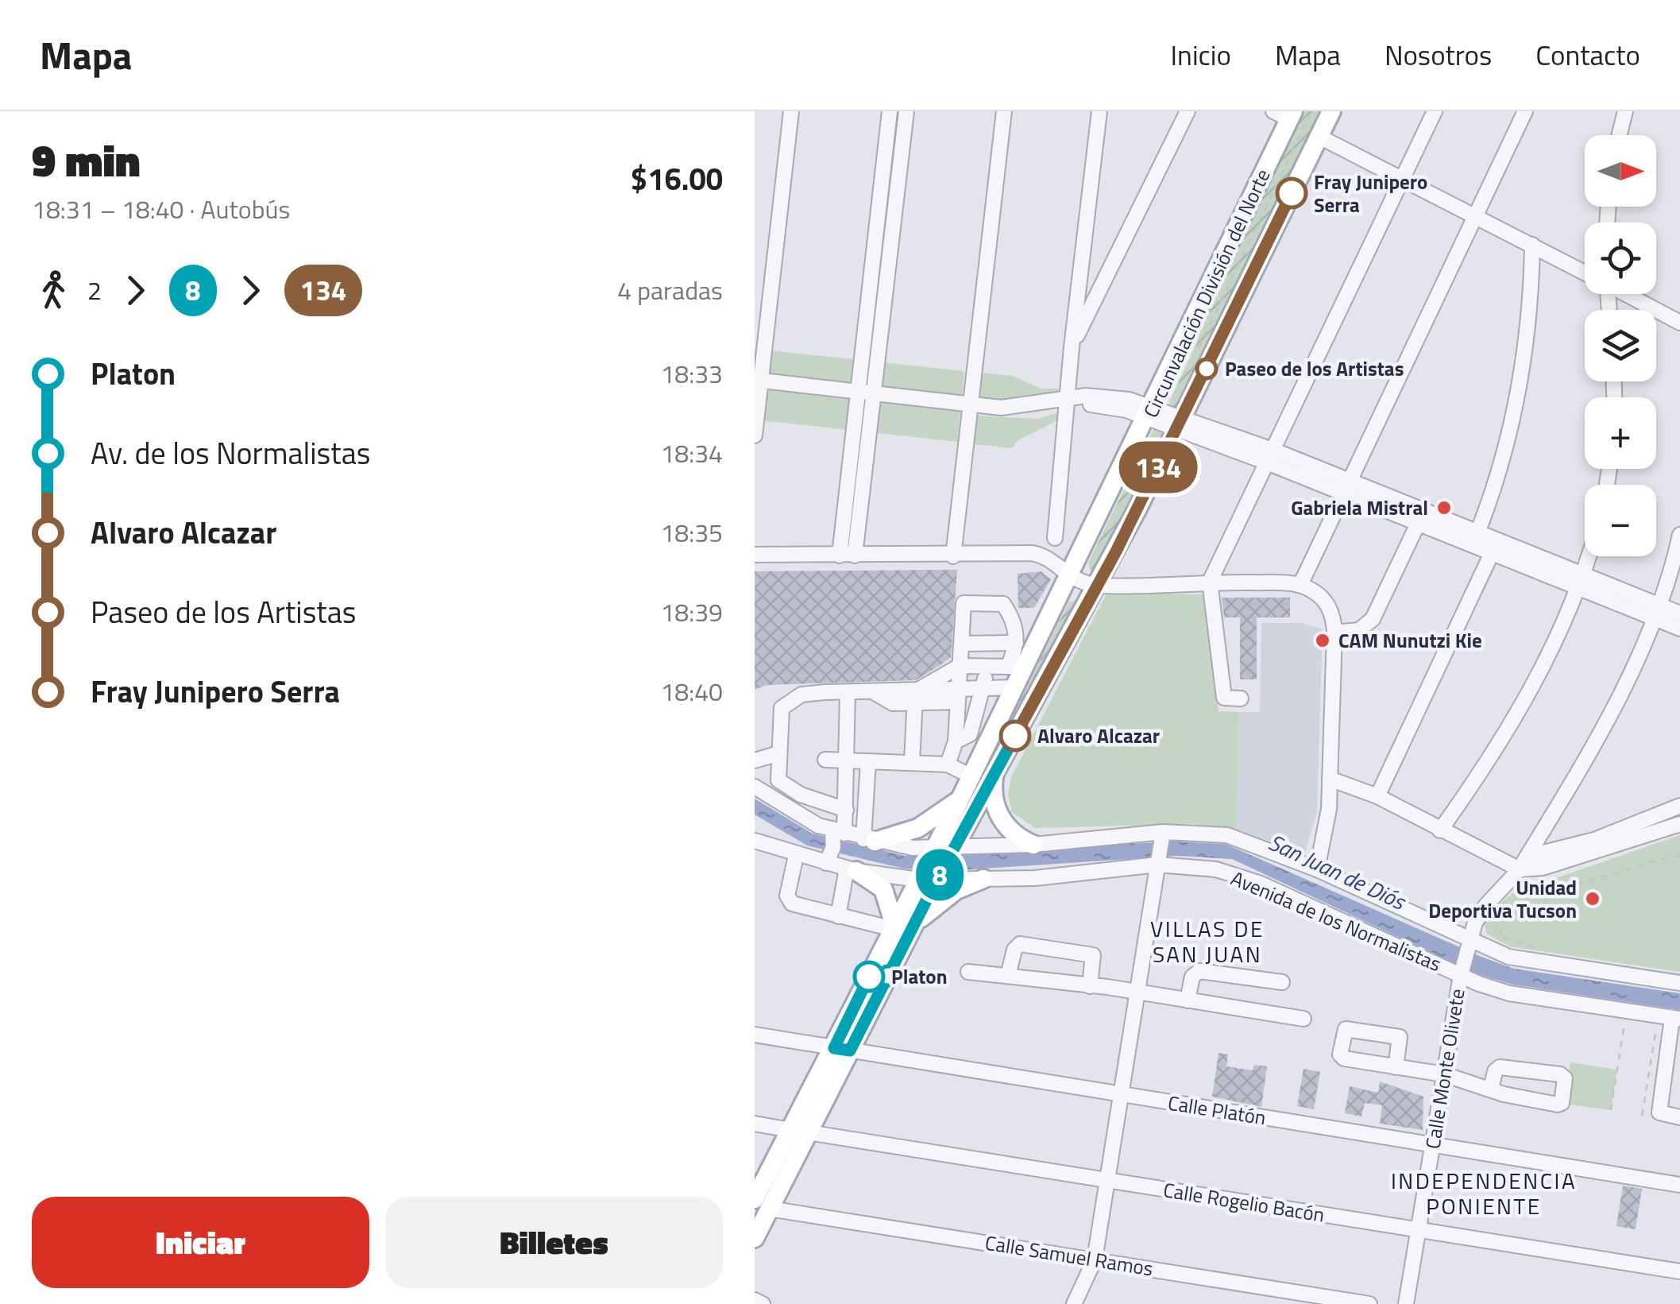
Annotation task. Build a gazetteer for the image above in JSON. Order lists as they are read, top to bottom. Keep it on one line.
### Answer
{"streets":{"main road":["Circunvalación División del Norte"],"street":["Avenida de los Normalistas","Calle Monte Olivete","Calle Platón","Calle Rogelio Bacón","Calle Samuel Ramos"]},"crossings":[["Circunvalación División del Norte","Avenida de los Normalistas"],["Circunvalación División del Norte","Calle Platón"],["Circunvalación División del Norte","Calle Rogelio Bacón"],["Circunvalación División del Norte","Calle Samuel Ramos"],["Avenida de los Normalistas","Calle Monte Olivete"],["Calle Monte Olivete","Calle Platón"],["Calle Monte Olivete","Calle Rogelio Bacón"]],"districts":["VILLAS DE SAN JUAN","INDEPENDENCIA PONIENTE"],"water":["San Juan de Diós"],"places":["Fray Junipero Serra","Paseo de los Artistas","Gabriela Mistral","CAM Nunutzi Kie","Alvaro Alcazar","Unidad Deportiva Tucson","Platon"],"lines":["bus line 134","bus line 8"],"north":"right","page":{"header":"Mapa","nav":["Inicio","Mapa","Nosotros","Contacto"],"heading":["9 min","18:31 – 18:40 · Autobús","$16.00"],"on_map":["8","134"],"map_buttons":["+","−"],"legs":["2","8","134","4 paradas"],"list":[{"name":"Platon","value":"18:33"},{"name":"Av. de los Normalistas","value":"18:34"},{"name":"Alvaro Alcazar","value":"18:35"},{"name":"Paseo de los Artistas","value":"18:39"},{"name":"Fray Junipero Serra","value":"18:40"}],"buttons":["Iniciar","Billetes"]}}
